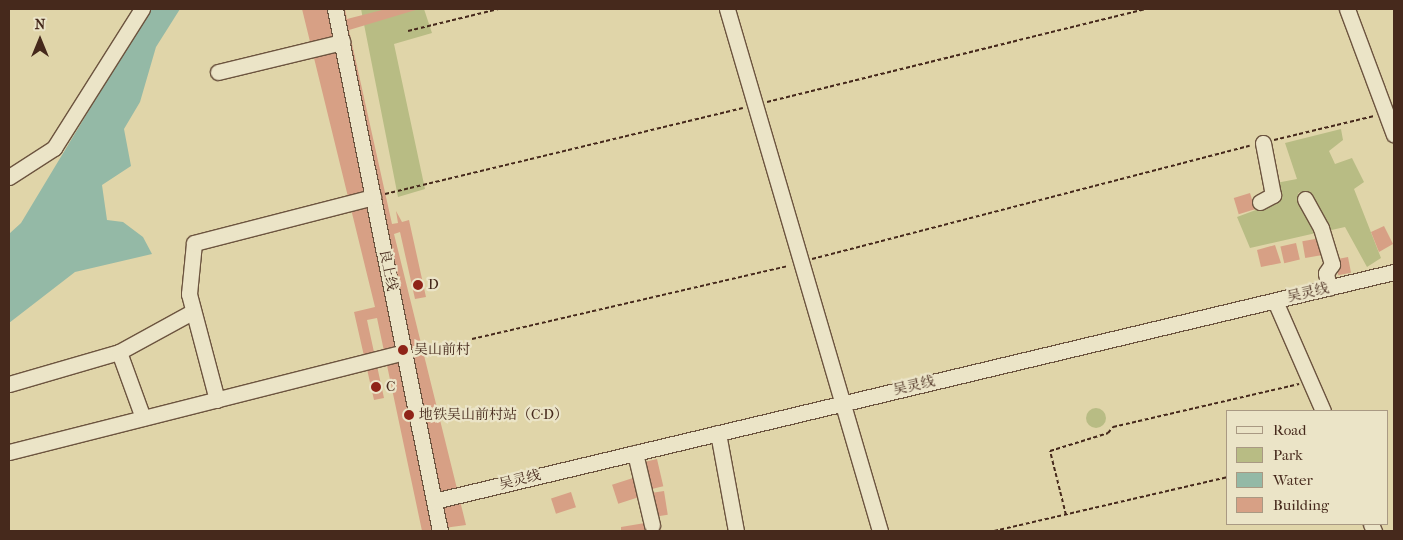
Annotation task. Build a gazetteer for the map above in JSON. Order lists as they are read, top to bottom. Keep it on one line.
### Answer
{"streets":{"street":["良上线","吴灵线"]},"crossings":[["良上线","吴灵线"]],"places":["D","吴山前村","C","地铁吴山前村站（C·D）"],"legend":["Road","Park","Water","Building"],"north":"top"}
